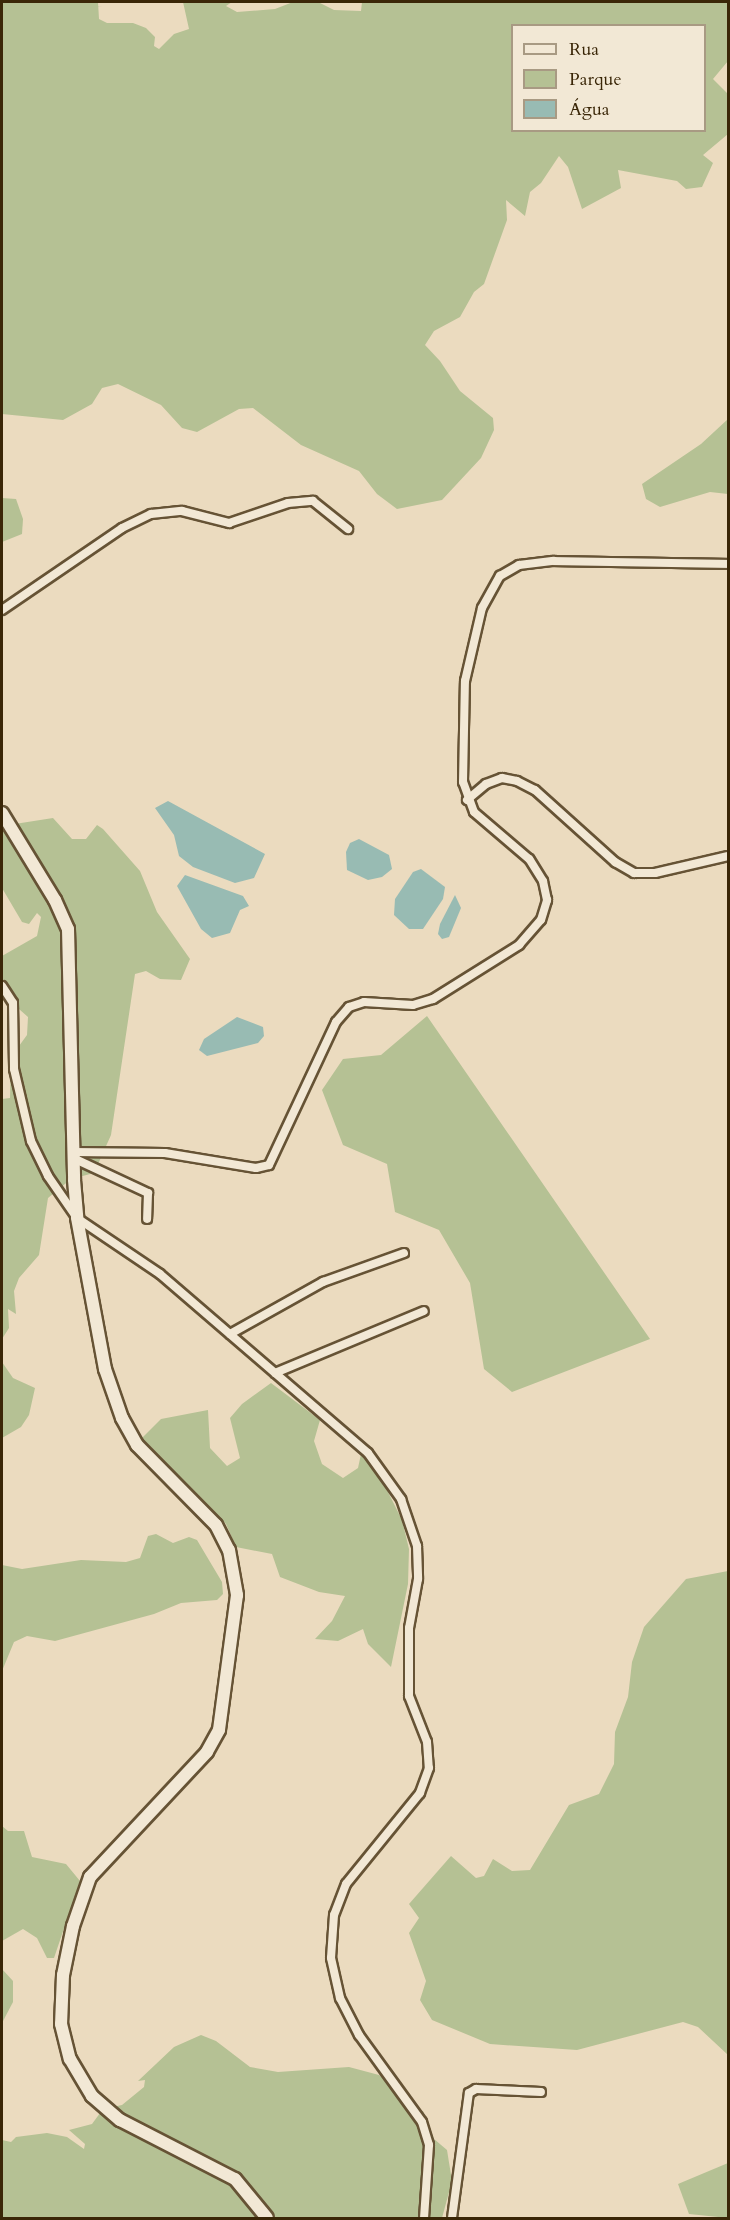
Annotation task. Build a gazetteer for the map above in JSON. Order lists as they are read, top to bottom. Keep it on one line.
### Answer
{"legend":["Rua","Parque","Água"]}
